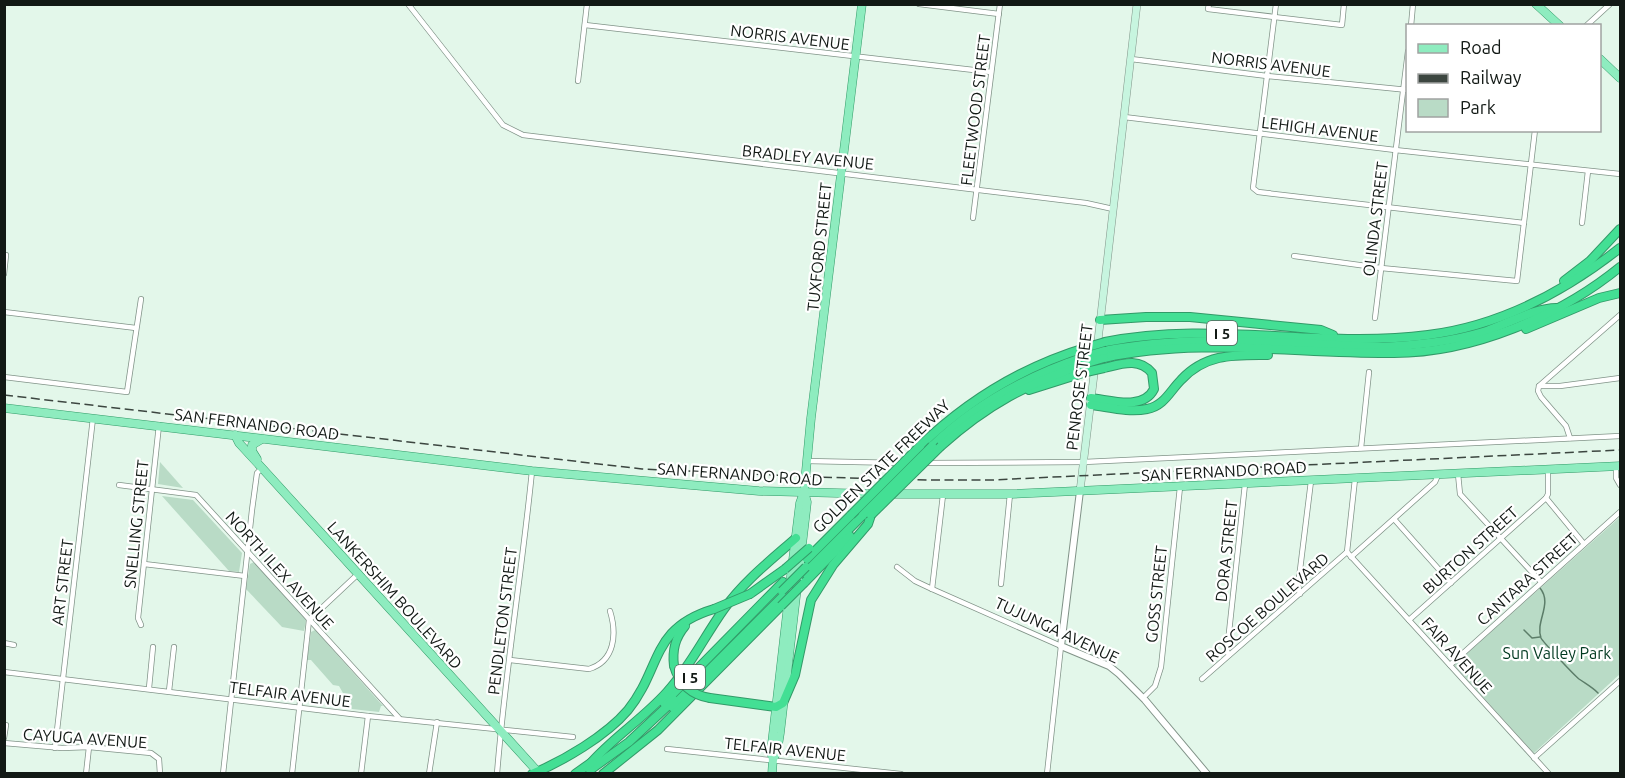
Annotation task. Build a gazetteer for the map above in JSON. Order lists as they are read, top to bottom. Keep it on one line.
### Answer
{"streets":{"highway":["I 5","GOLDEN STATE FREEWAY"],"main road":["TUXFORD STREET","PENROSE STREET","SAN FERNANDO ROAD","LANKERSHIM BOULEVARD"],"street":["NORRIS AVENUE","FLEETWOOD STREET","LEHIGH AVENUE","BRADLEY AVENUE","OLINDA STREET","SNELLING STREET","BURTON STREET","DORA STREET","NORTH ILEX AVENUE","CANTARA STREET","ART STREET","GOSS STREET","ROSCOE BOULEVARD","PENDLETON STREET","TUJUNGA AVENUE","FAIR AVENUE","TELFAIR AVENUE","CAYUGA AVENUE"]},"crossings":[["NORRIS AVENUE","FLEETWOOD STREET"],["NORRIS AVENUE","OLINDA STREET"],["NORRIS AVENUE","TUXFORD STREET"],["NORRIS AVENUE","PENROSE STREET"],["FLEETWOOD STREET","BRADLEY AVENUE"],["LEHIGH AVENUE","OLINDA STREET"],["LEHIGH AVENUE","PENROSE STREET"],["BRADLEY AVENUE","TUXFORD STREET"],["BRADLEY AVENUE","PENROSE STREET"],["TUXFORD STREET","SAN FERNANDO ROAD"],["TUXFORD STREET","TELFAIR AVENUE"],["PENROSE STREET","SAN FERNANDO ROAD"],["PENROSE STREET","TUJUNGA AVENUE"],["SAN FERNANDO ROAD","SNELLING STREET"],["SAN FERNANDO ROAD","DORA STREET"],["SAN FERNANDO ROAD","ART STREET"],["SAN FERNANDO ROAD","GOSS STREET"],["SAN FERNANDO ROAD","LANKERSHIM BOULEVARD"],["SAN FERNANDO ROAD","ROSCOE BOULEVARD"],["SAN FERNANDO ROAD","PENDLETON STREET"],["SNELLING STREET","NORTH ILEX AVENUE"],["BURTON STREET","FAIR AVENUE"],["DORA STREET","ROSCOE BOULEVARD"],["NORTH ILEX AVENUE","TELFAIR AVENUE"],["CANTARA STREET","FAIR AVENUE"],["ART STREET","TELFAIR AVENUE"],["ART STREET","CAYUGA AVENUE"],["GOSS STREET","TUJUNGA AVENUE"],["LANKERSHIM BOULEVARD","PENDLETON STREET"],["LANKERSHIM BOULEVARD","TELFAIR AVENUE"],["ROSCOE BOULEVARD","FAIR AVENUE"],["PENDLETON STREET","TELFAIR AVENUE"]],"parks":["Sun Valley Park"],"legend":["Road","Railway","Park"]}
